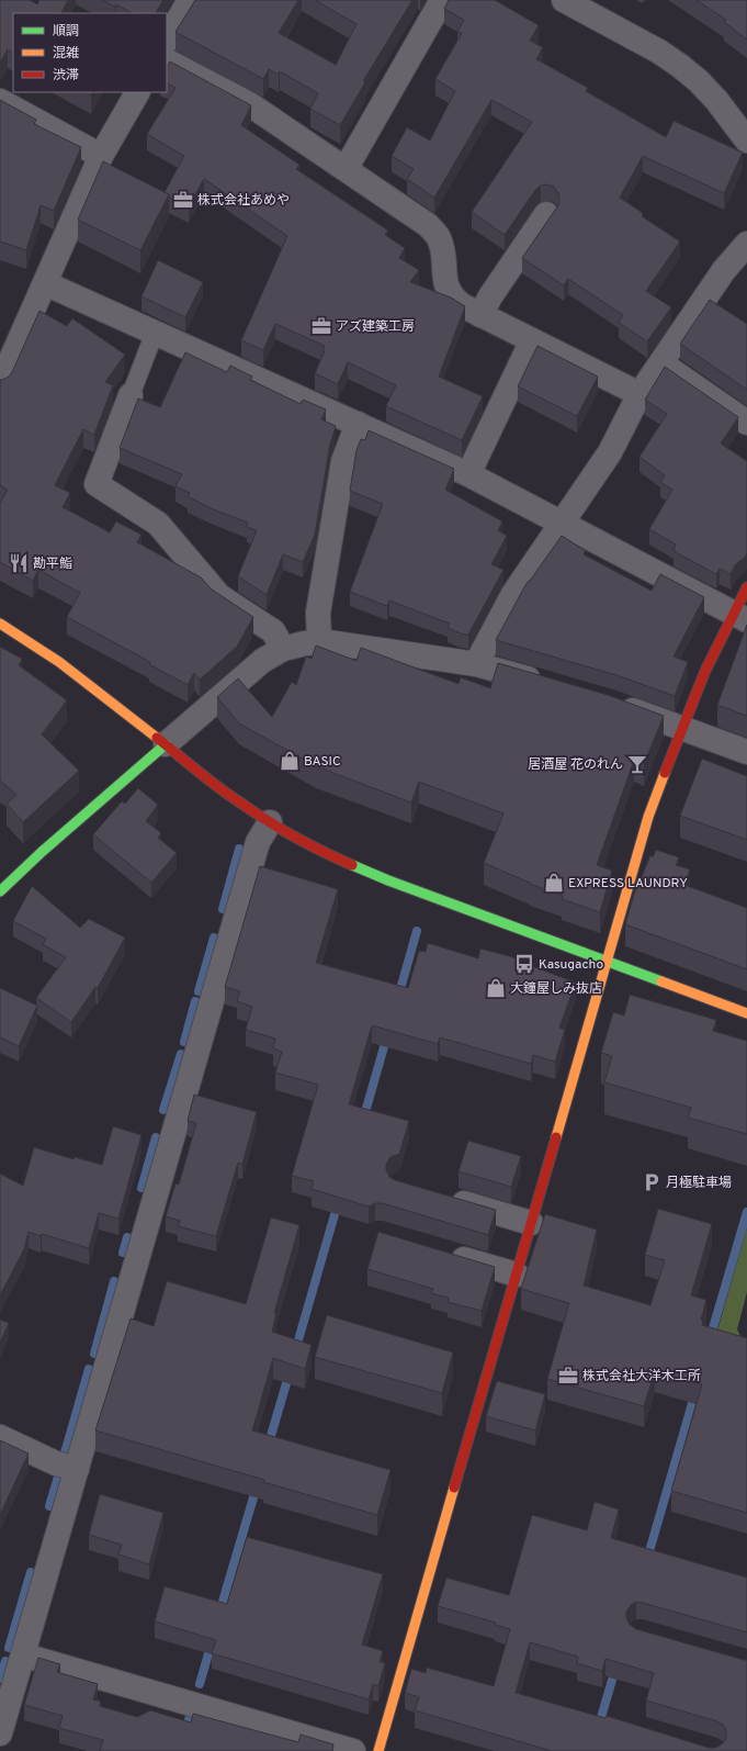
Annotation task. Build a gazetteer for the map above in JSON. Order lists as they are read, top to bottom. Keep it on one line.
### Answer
{"places":{"office":["株式会社あめや","アズ建築工房","株式会社大洋木工所"],"restaurant":["勘平鮨"],"shop":["BASIC","EXPRESS LAUNDRY","大鐘屋しみ抜店"],"bar":["居酒屋 花のれん"],"bus stop":["Kasugacho"],"parking":["月極駐車場"]},"legend":["順調","混雑","渋滞"]}
